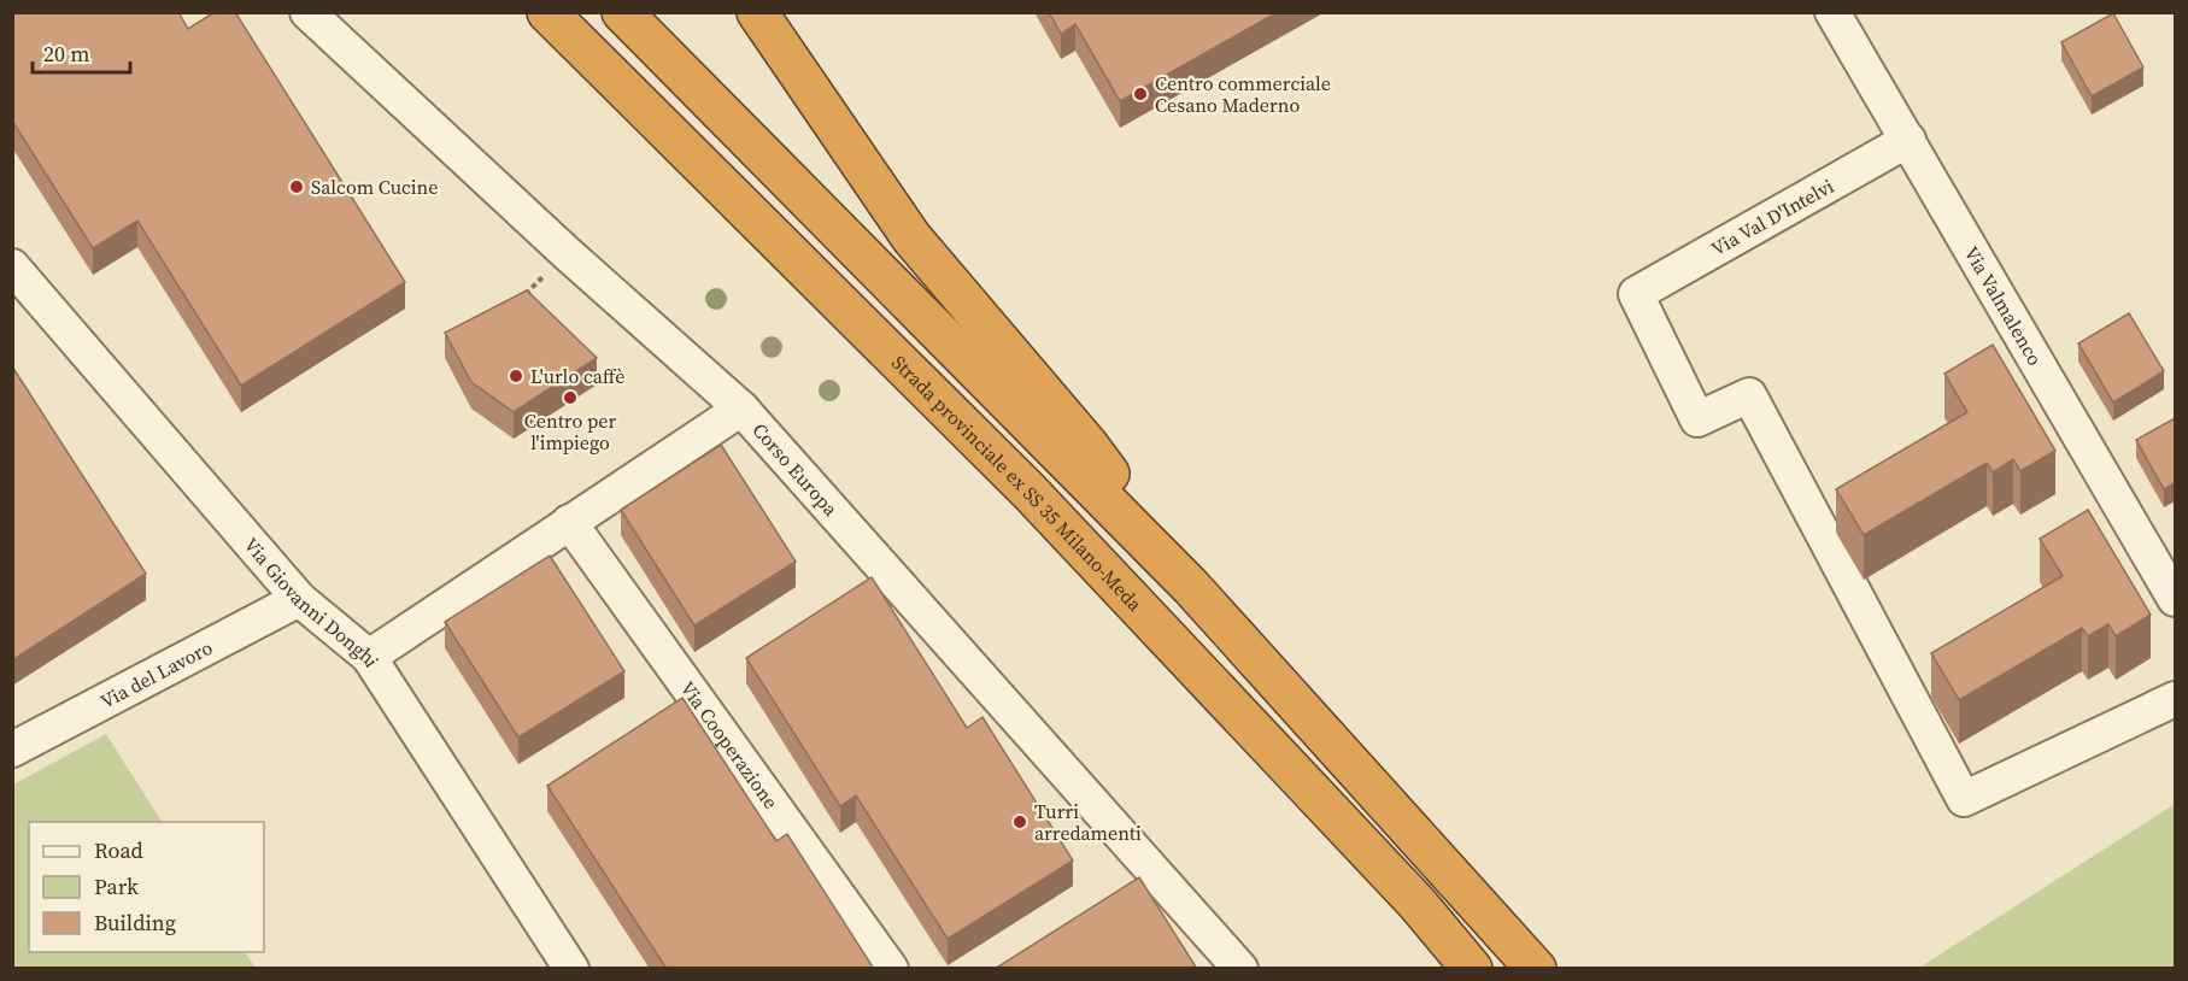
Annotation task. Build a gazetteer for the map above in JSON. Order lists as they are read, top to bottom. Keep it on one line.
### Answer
{"streets":{"highway":["Strada provinciale ex SS 35 Milano-Meda"],"street":["Via Val D'Intelvi","Via Valmalenco","Corso Europa","Via Giovanni Donghi","Via del Lavoro","Via Cooperazione"]},"crossings":[["Via Val D'Intelvi","Via Valmalenco"],["Via Giovanni Donghi","Via del Lavoro"]],"places":["Centro commerciale Cesano Maderno","Salcom Cucine","L'urlo caffè","Centro per l'impiego","Turri arredamenti"],"legend":["Road","Park","Building"],"scale_bar":"20 m"}
